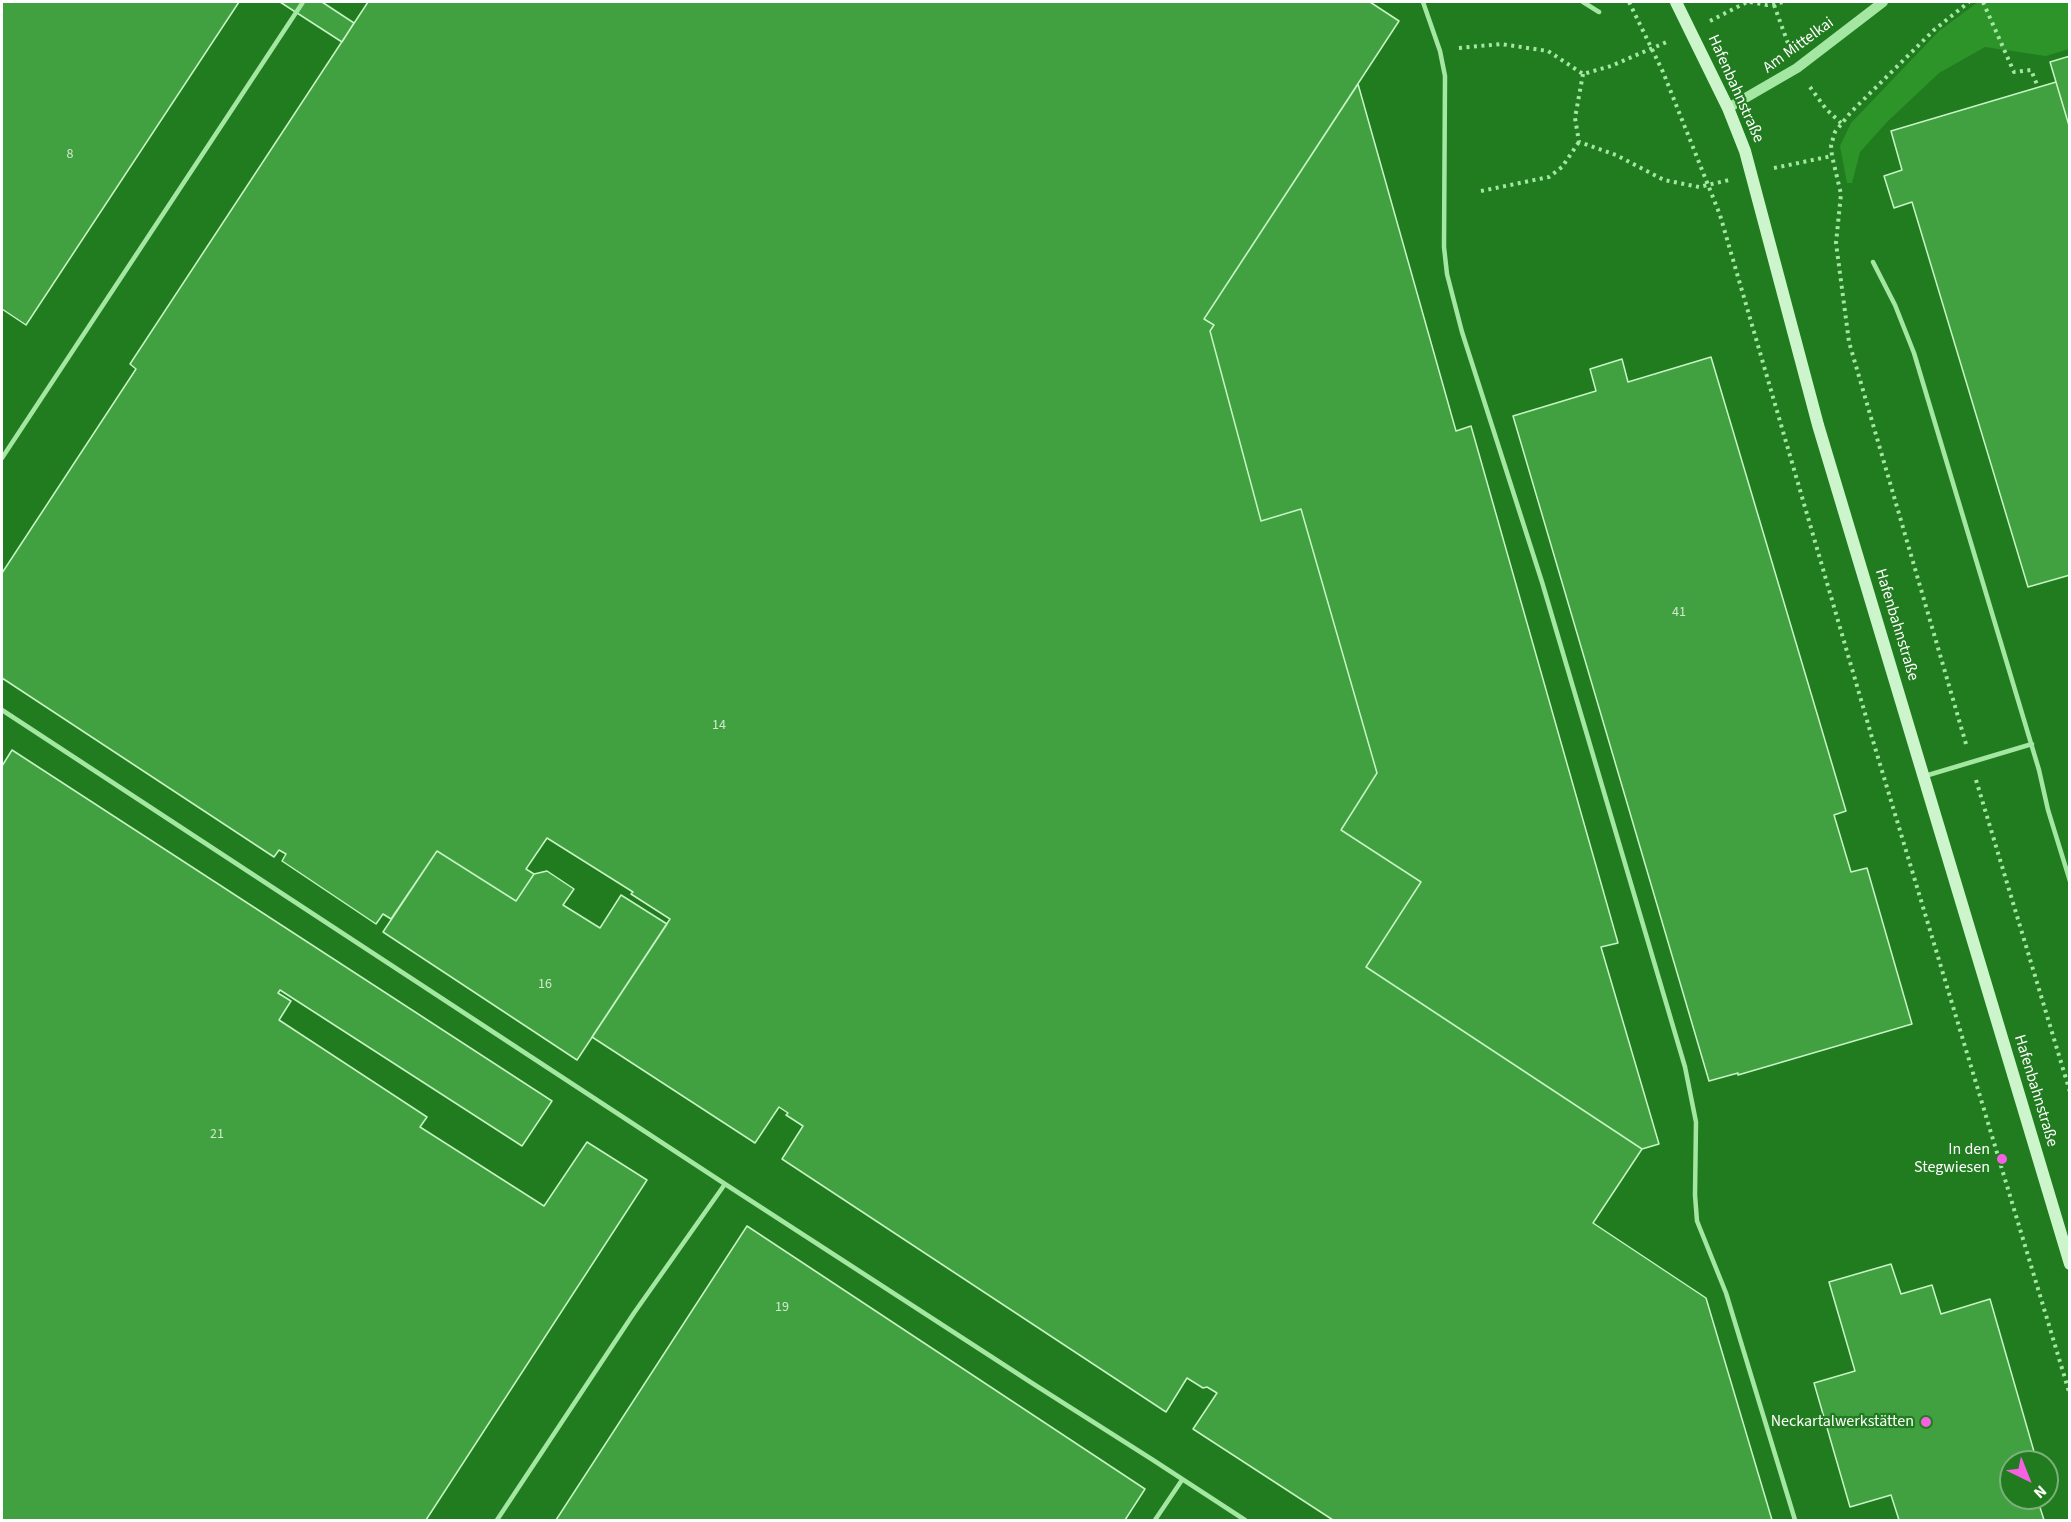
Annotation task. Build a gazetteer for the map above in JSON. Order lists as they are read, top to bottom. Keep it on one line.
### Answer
{"streets":{"main road":["Hafenbahnstraße"],"street":["Am Mittelkai"]},"crossings":[["Am Mittelkai","Hafenbahnstraße"]],"places":["In den Stegwiesen","Neckartalwerkstätten"],"house_numbers":["8","41","14","16","21","19"],"north":"bottom right"}
